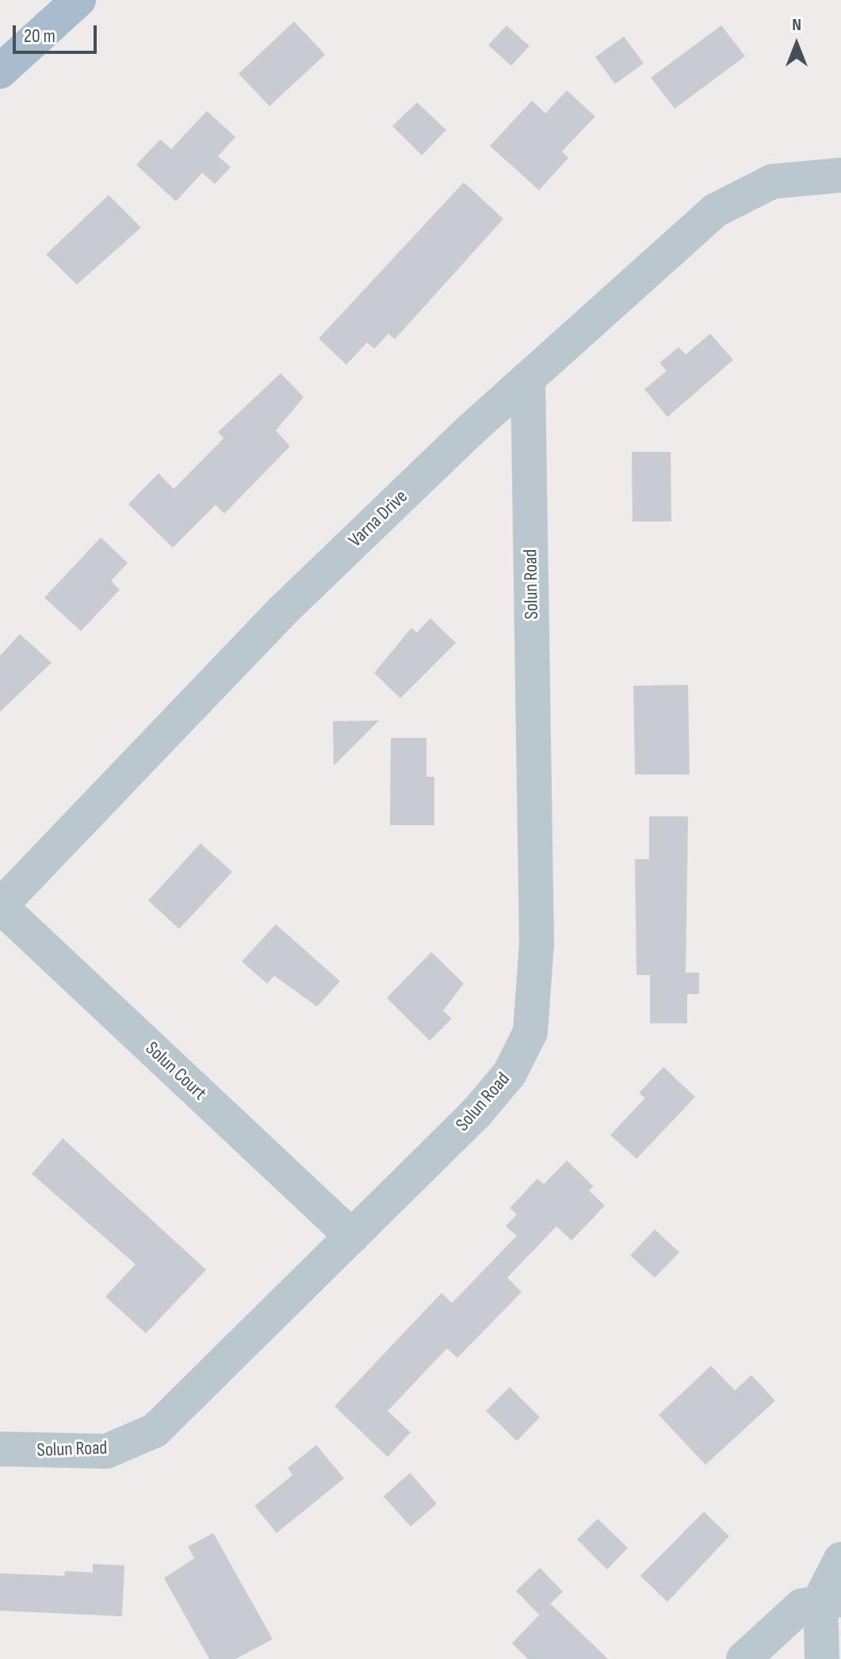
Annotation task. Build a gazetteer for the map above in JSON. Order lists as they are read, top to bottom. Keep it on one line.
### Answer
{"streets":{"street":["Varna Drive","Solun Road","Solun Court"]},"crossings":[["Varna Drive","Solun Road"],["Varna Drive","Solun Court"],["Solun Road","Solun Court"]],"scale_bar":"20 m","north":"top"}
